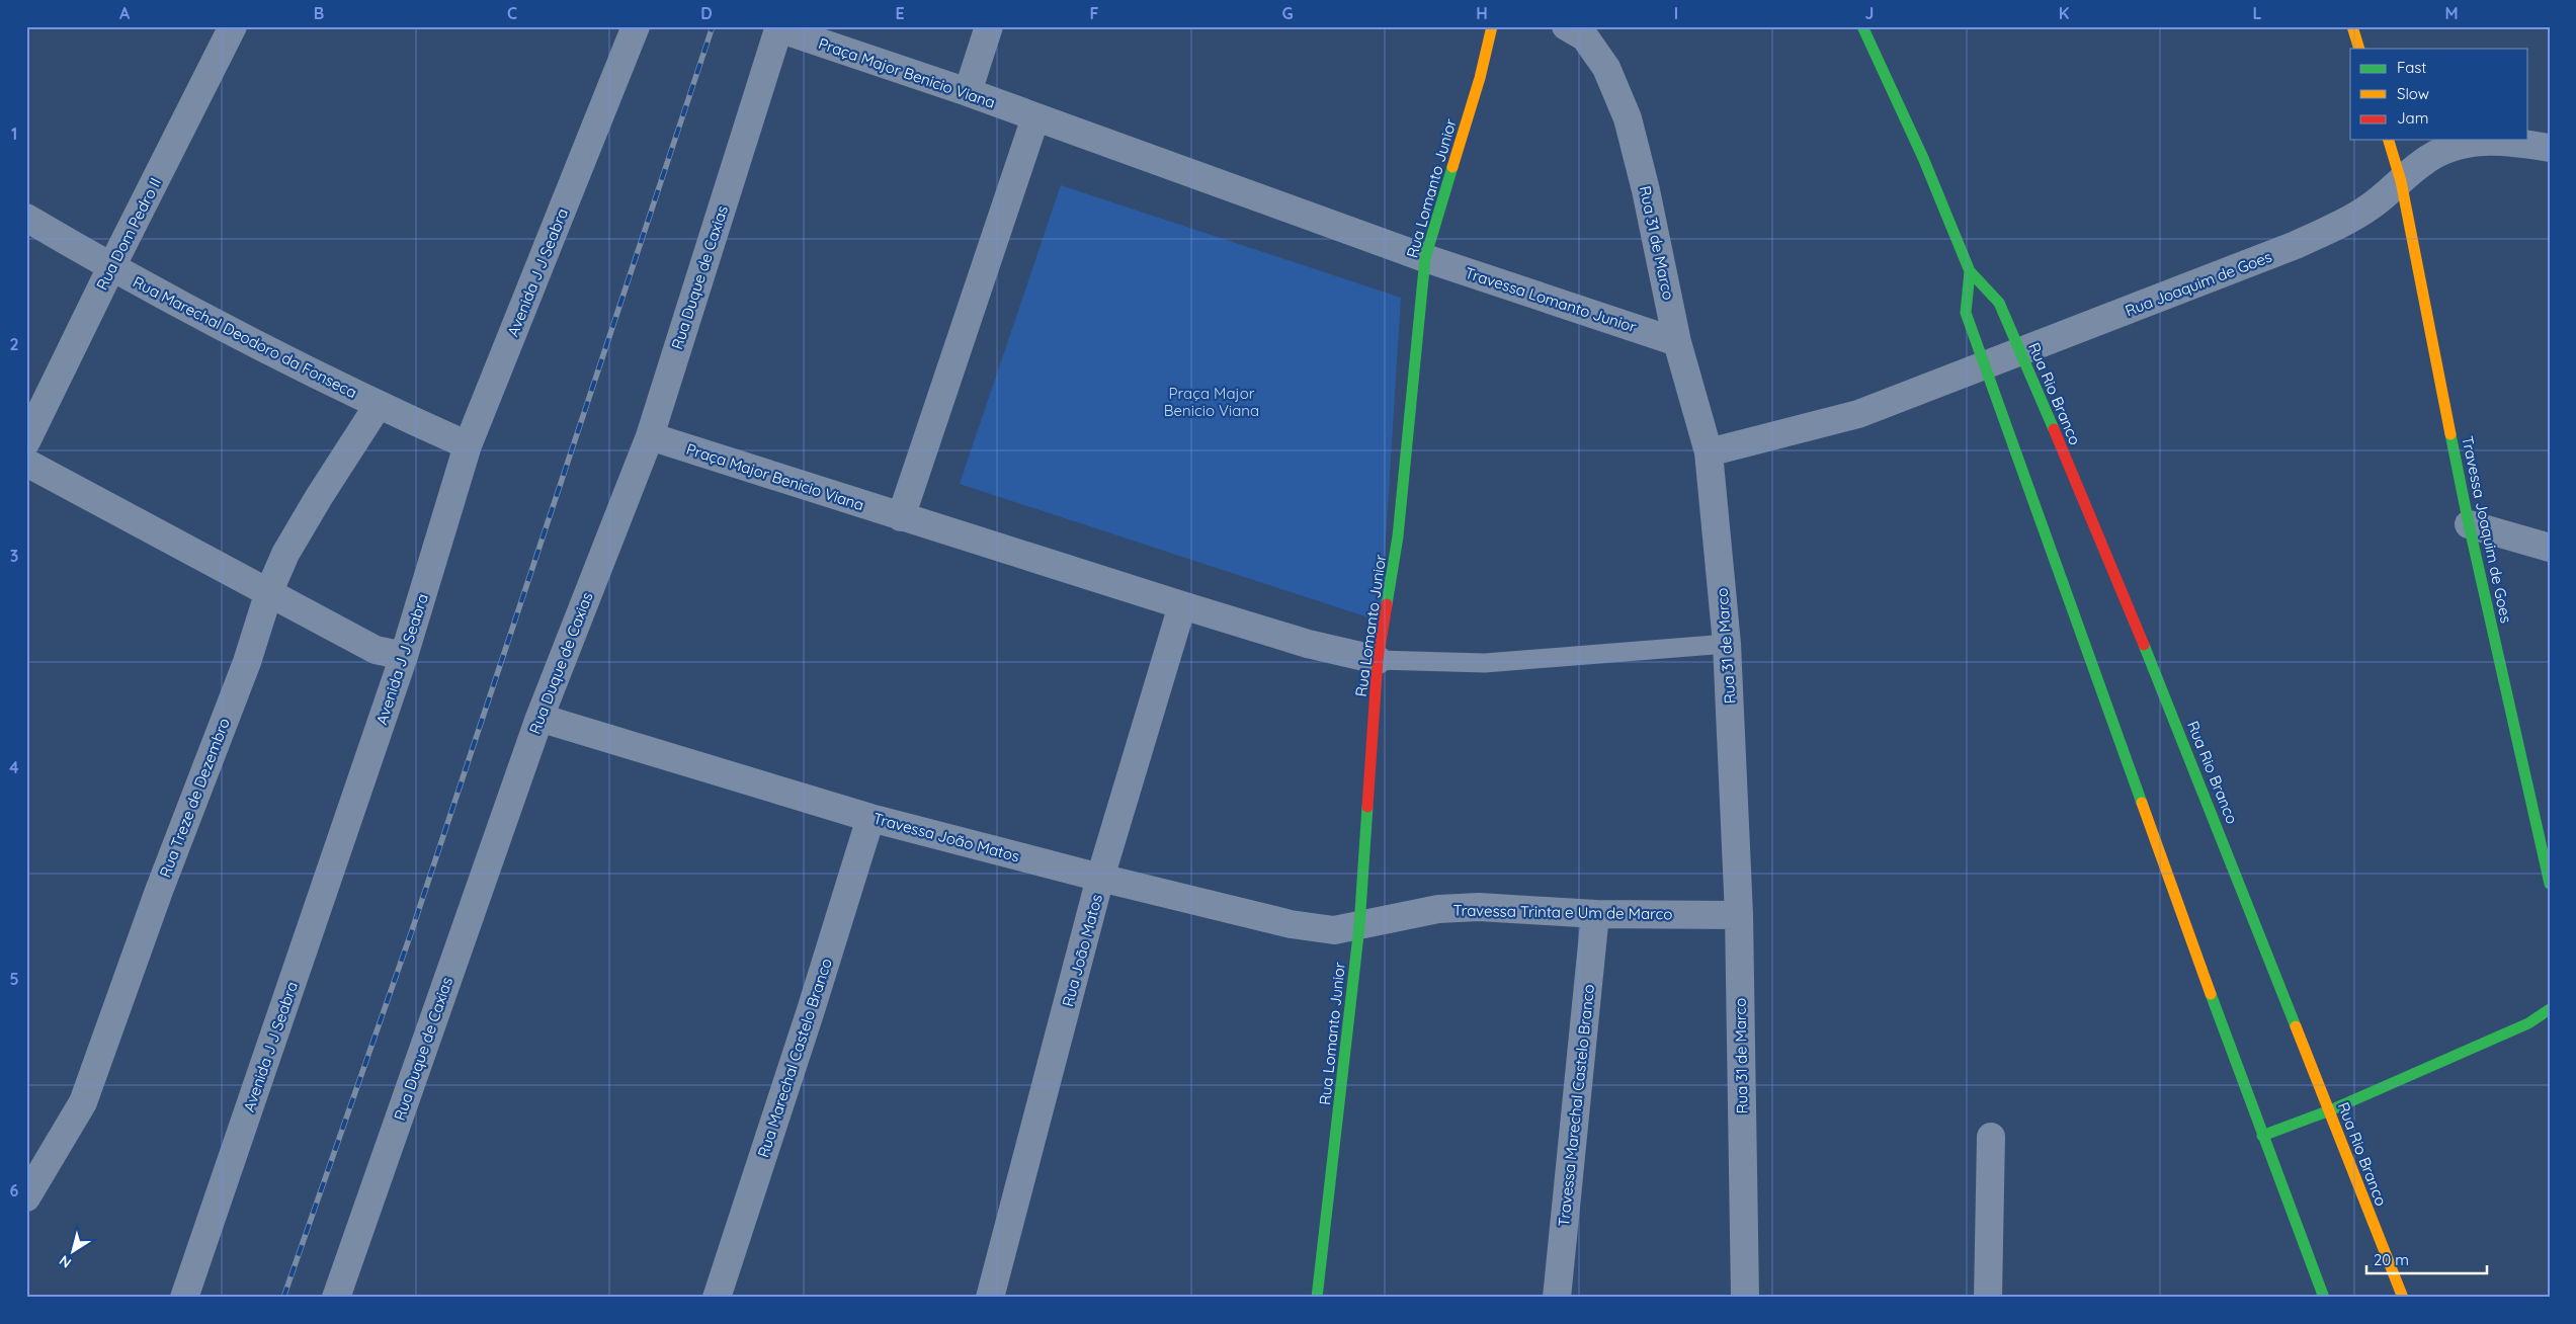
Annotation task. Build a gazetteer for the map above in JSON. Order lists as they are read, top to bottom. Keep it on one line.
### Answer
{"streets":{"main road":["Rua Lomanto Junior","Rua Rio Branco","Travessa Joaquim de Goes"],"street":["Praça Major Benicio Viana","Rua Dom Pedro II","Rua 31 de Marco","Avenida J J Seabra","Rua Duque de Caxias","Rua Joaquim de Goes","Travessa Lomanto Junior","Rua Marechal Deodoro da Fonseca","Rua Treze de Dezembro","Travessa João Matos","Travessa Trinta e Um de Marco","Rua João Matos","Rua Marechal Castelo Branco","Travessa Marechal Castelo Branco"]},"crossings":[["Praça Major Benicio Viana","Rua Lomanto Junior"],["Praça Major Benicio Viana","Rua Duque de Caxias"],["Praça Major Benicio Viana","Travessa Lomanto Junior"],["Praça Major Benicio Viana","Rua João Matos"],["Rua Lomanto Junior","Travessa Lomanto Junior"],["Rua Lomanto Junior","Travessa João Matos"],["Rua Lomanto Junior","Travessa Trinta e Um de Marco"],["Rua Dom Pedro II","Rua Marechal Deodoro da Fonseca"],["Rua 31 de Marco","Rua Joaquim de Goes"],["Rua 31 de Marco","Travessa Lomanto Junior"],["Rua 31 de Marco","Travessa Trinta e Um de Marco"],["Avenida J J Seabra","Rua Marechal Deodoro da Fonseca"],["Rua Duque de Caxias","Travessa João Matos"],["Rua Joaquim de Goes","Rua Rio Branco"],["Rua Joaquim de Goes","Travessa Joaquim de Goes"],["Rua Marechal Deodoro da Fonseca","Rua Treze de Dezembro"],["Travessa João Matos","Travessa Trinta e Um de Marco"],["Travessa João Matos","Rua João Matos"],["Travessa João Matos","Rua Marechal Castelo Branco"],["Travessa Trinta e Um de Marco","Travessa Marechal Castelo Branco"]],"parks":["Praça Major Benicio Viana"],"legend":["Fast","Slow","Jam"],"scale_bar":"20 m","north":"bottom left","grid":{"columns":["A","B","C","D","E","F","G","H","I","J","K","L","M"],"rows":["1","2","3","4","5","6"]}}
